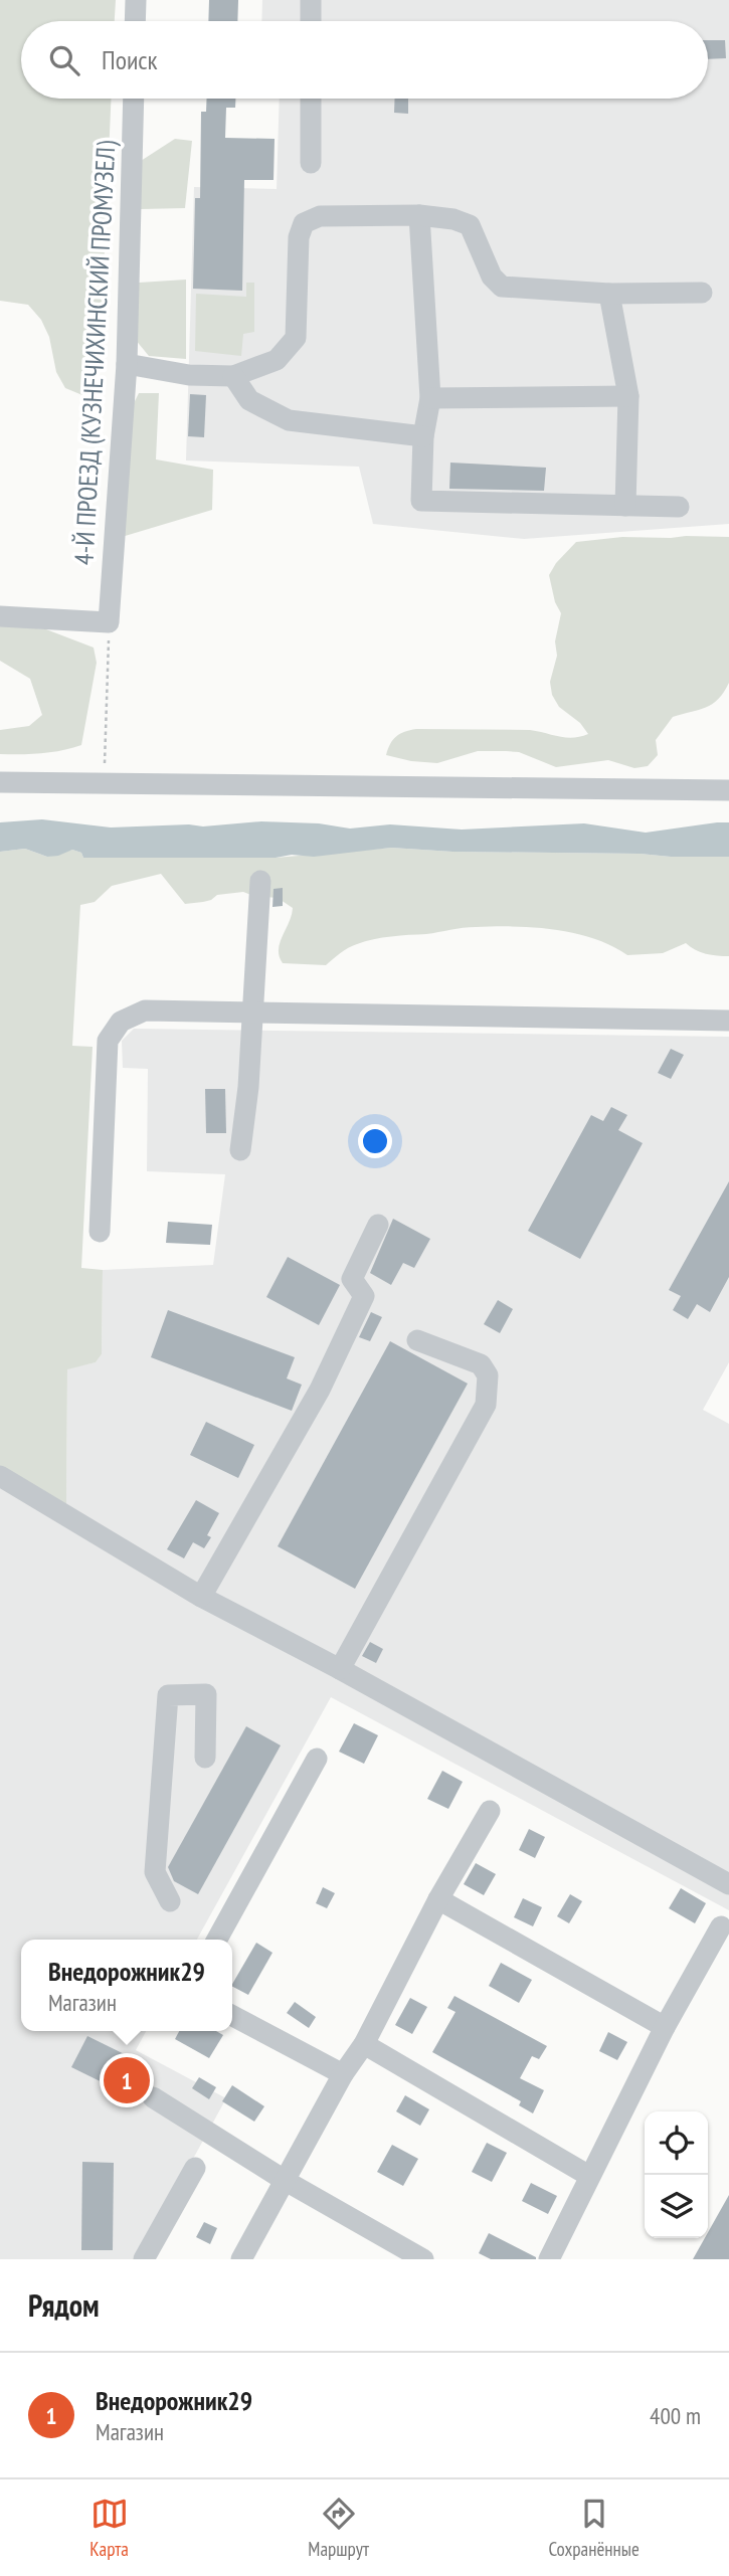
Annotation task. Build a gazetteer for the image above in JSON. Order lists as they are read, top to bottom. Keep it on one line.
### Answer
{"streets":{"street":["4-Й ПРОЕЗД (КУЗНЕЧИХИНСКИЙ ПРОМУЗЕЛ)"]},"page":{"search":"Поиск","popup":["Внедорожник29","Магазин"],"pins":"1","heading":"Рядом","list":[{"mark":"1","name":"Внедорожник29","note":"Магазин","value":"400 m"}],"nav":["Карта","Маршрут","Сохранённые"]}}
